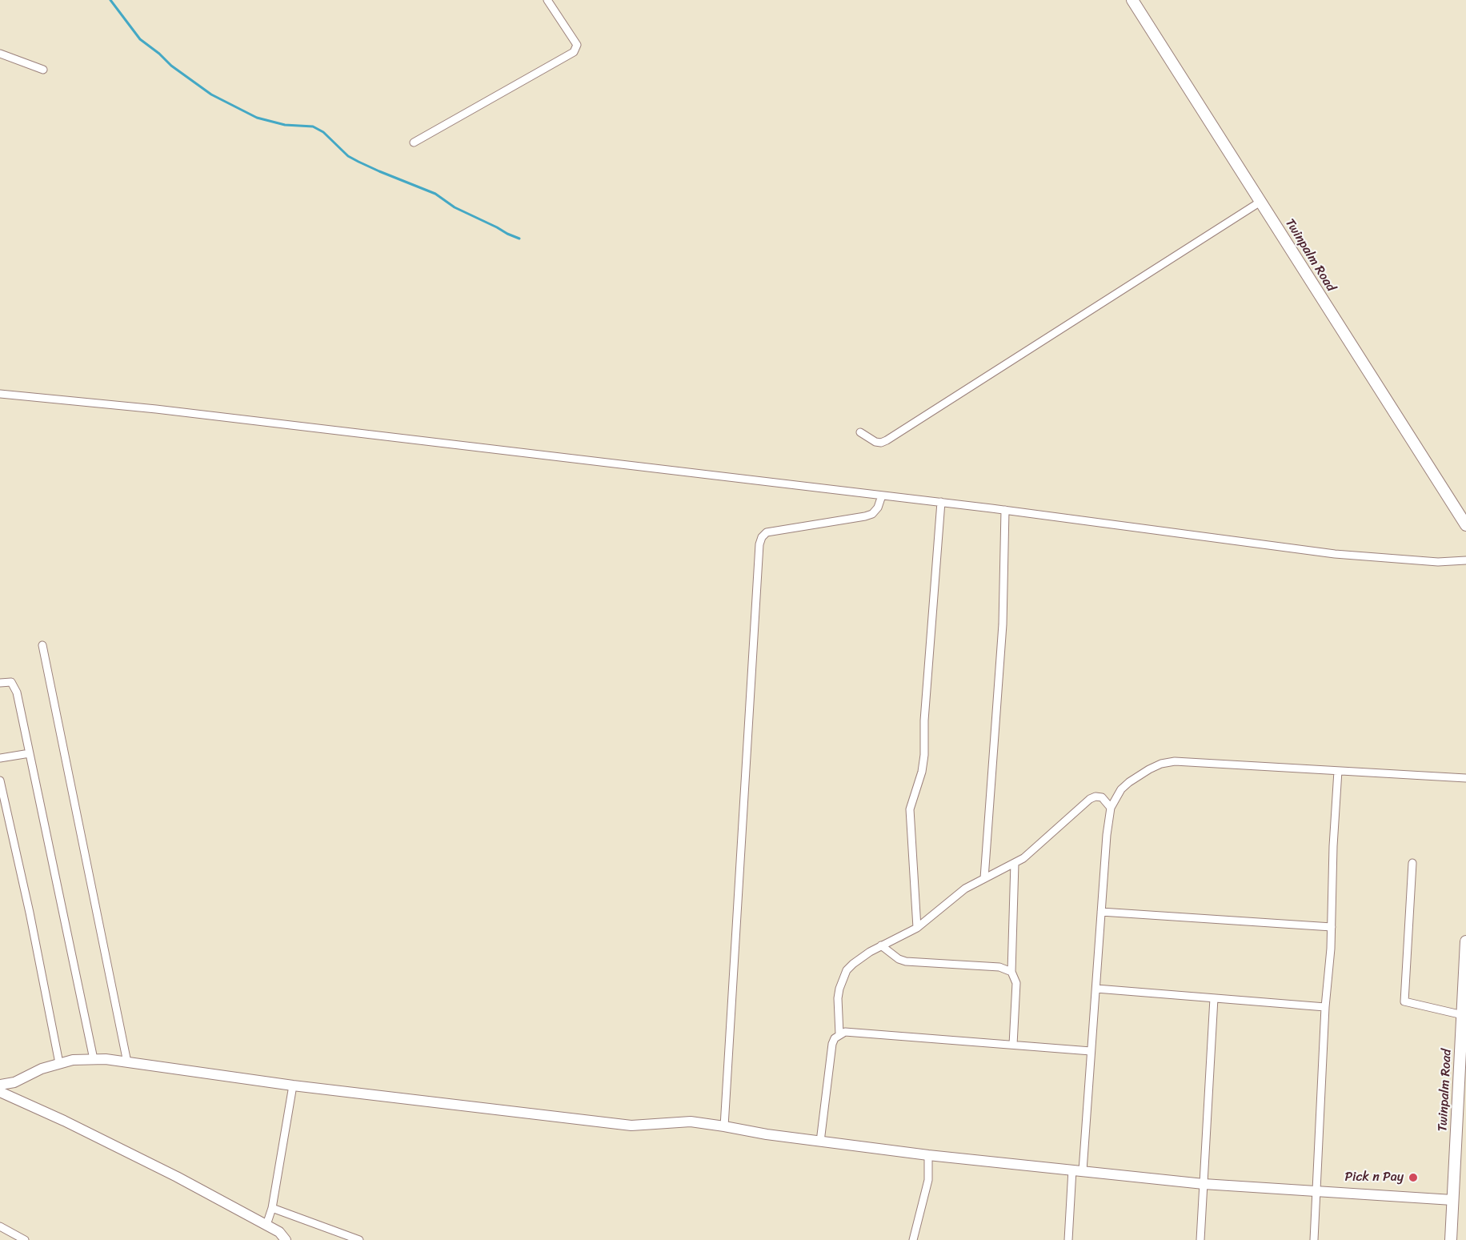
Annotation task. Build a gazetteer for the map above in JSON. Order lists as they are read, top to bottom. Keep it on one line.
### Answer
{"streets":{"main road":["Twinpalm Road"]},"places":["Pick n Pay"]}
